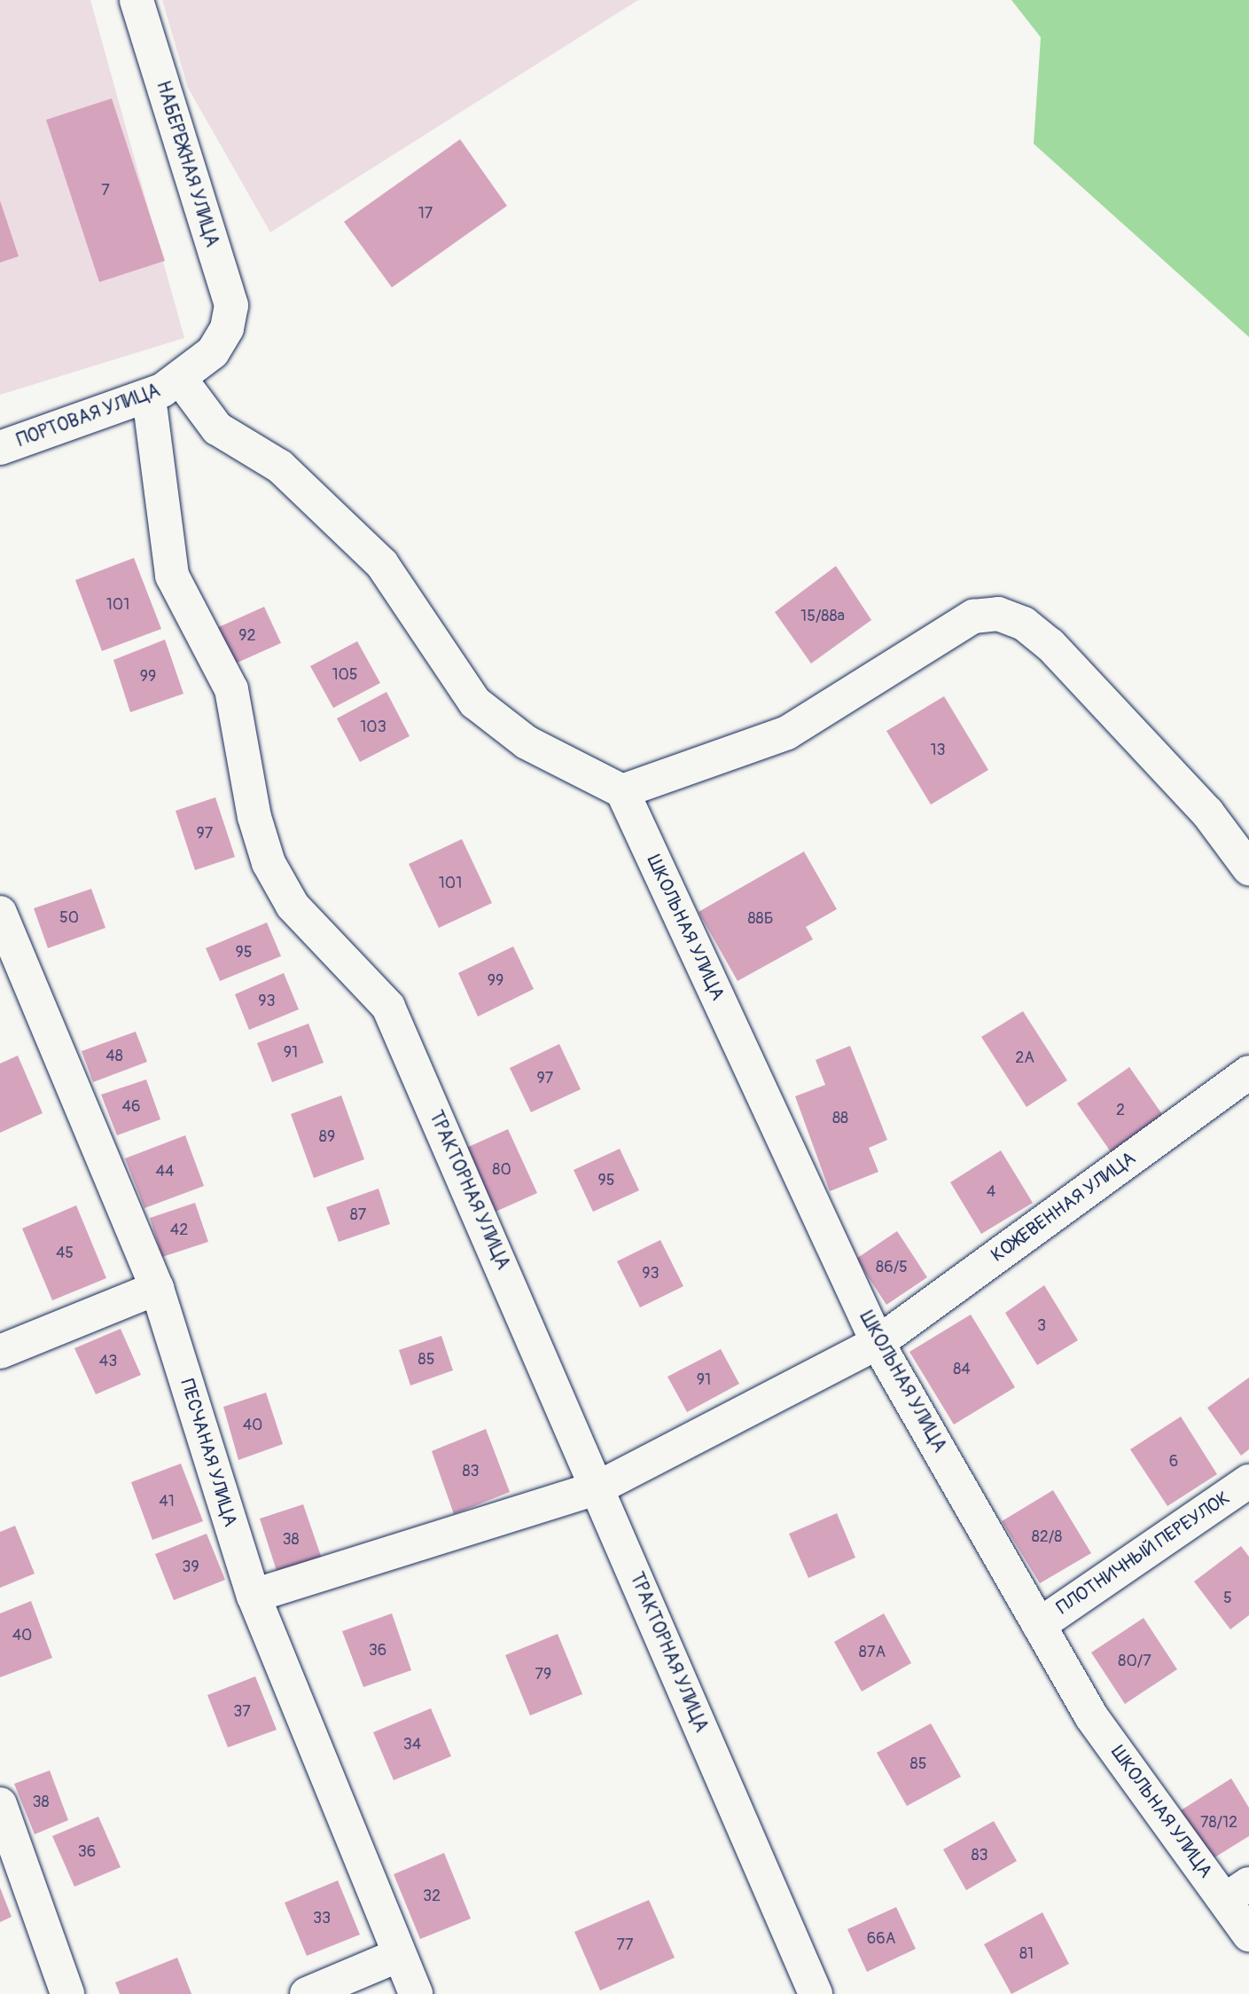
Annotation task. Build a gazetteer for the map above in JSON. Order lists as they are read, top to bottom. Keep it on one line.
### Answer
{"streets":{"street":["НАБЕРЕЖНАЯ УЛИЦА","ПОРТОВАЯ УЛИЦА","ШКОЛЬНАЯ УЛИЦА","ТРАКТОРНАЯ УЛИЦА","КОЖЕВЕННАЯ УЛИЦА","ПЕСЧАНАЯ УЛИЦА","ПЛОТНИЧНЫЙ ПЕРЕУЛОК"]},"crossings":[["НАБЕРЕЖНАЯ УЛИЦА","ПОРТОВАЯ УЛИЦА"],["ПОРТОВАЯ УЛИЦА","ТРАКТОРНАЯ УЛИЦА"],["ШКОЛЬНАЯ УЛИЦА","КОЖЕВЕННАЯ УЛИЦА"],["ШКОЛЬНАЯ УЛИЦА","ПЛОТНИЧНЫЙ ПЕРЕУЛОК"],["ТРАКТОРНАЯ УЛИЦА","КОЖЕВЕННАЯ УЛИЦА"],["КОЖЕВЕННАЯ УЛИЦА","ПЕСЧАНАЯ УЛИЦА"]],"house_numbers":["7","17","101","15/88а","92","105","99","103","13","97","101","50","88Б","95","99","93","91","48","2А","97","46","2","88","89","80","44","95","4","87","42","45","86/5","93","3","85","43","84","91","40","6","83","41","82/8","38","39","5","40","36","87А","80/7","79","37","34","85","38","78/12","36","83","32","33","66А","77","81"]}
